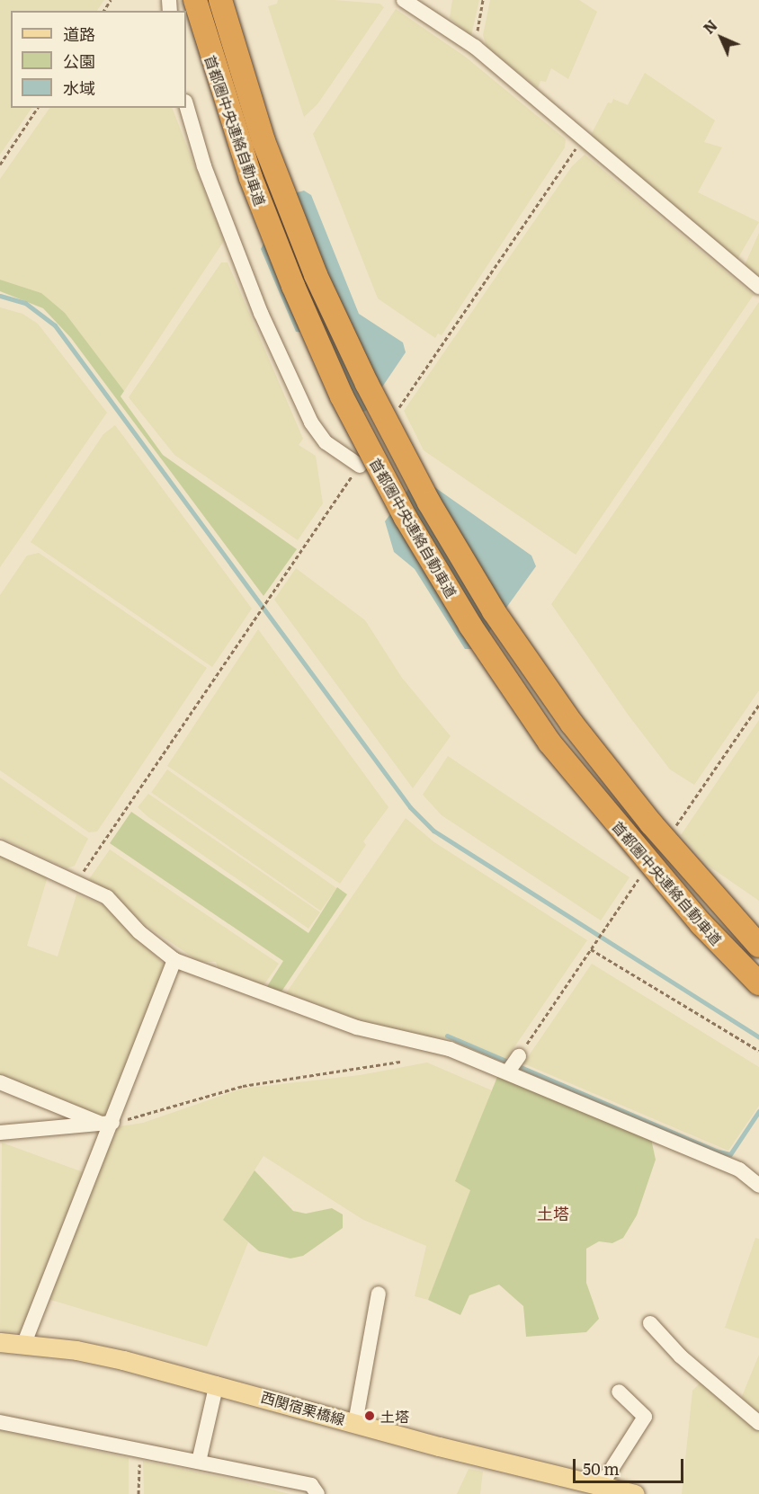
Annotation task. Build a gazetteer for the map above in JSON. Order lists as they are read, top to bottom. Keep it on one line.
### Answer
{"streets":{"highway":["首都圏中央連絡自動車道"],"main road":["西関宿栗橋線"]},"districts":["土塔"],"places":["土塔"],"legend":["道路","公園","水域"],"scale_bar":"50 m","north":"top left"}
